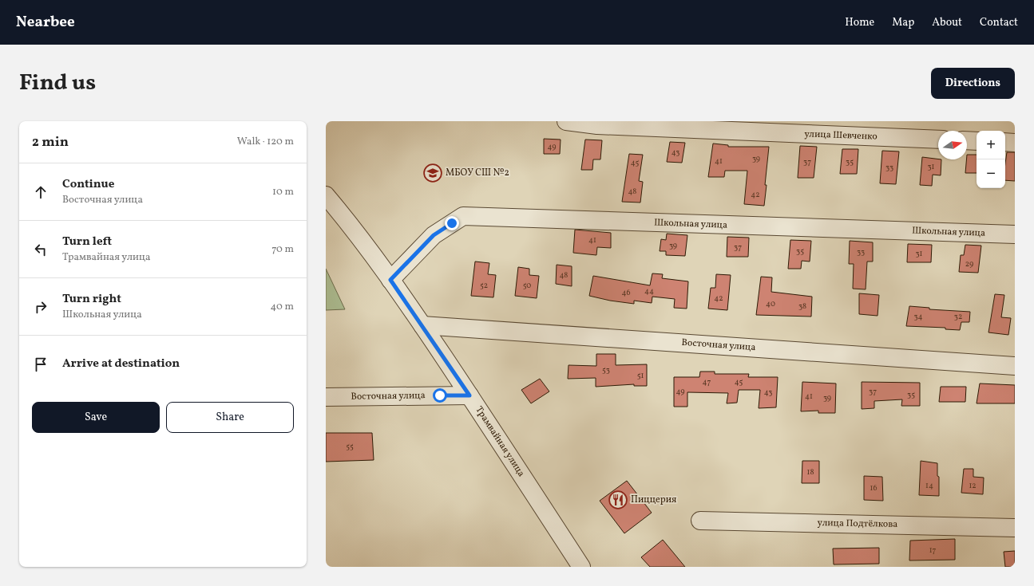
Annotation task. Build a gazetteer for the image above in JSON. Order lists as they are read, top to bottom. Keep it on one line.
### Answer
{"streets":{"street":["улица Шевченко","Школьная улица","Восточная улица","Трамвайная улица","улица Подтёлкова"]},"crossings":[["Школьная улица","Трамвайная улица"],["Восточная улица","Трамвайная улица"]],"places":{"school or university":["МБОУ СШ №2"],"restaurant":["Пиццерия"]},"house_numbers":["49","43","39","41","37","35","45","31","33","48","42","41","39","37","35","33","31","29","48","52","50","44","46","42","40","38","34","32","53","51","47","45","49","37","43","35","41","39","55","18","14","12","16","17"],"north":"right","page":{"header":"Nearbee","nav":["Home","Map","About","Contact"],"title":"Find us","buttons":["Directions",["Save","Share"]],"heading":["2 min","Walk · 120 m"],"map_buttons":["+","−"],"list":[["Continue","Восточная улица","10 m"],["Turn left","Трамвайная улица","70 m"],["Turn right","Школьная улица","40 m"],"Arrive at destination"]}}
